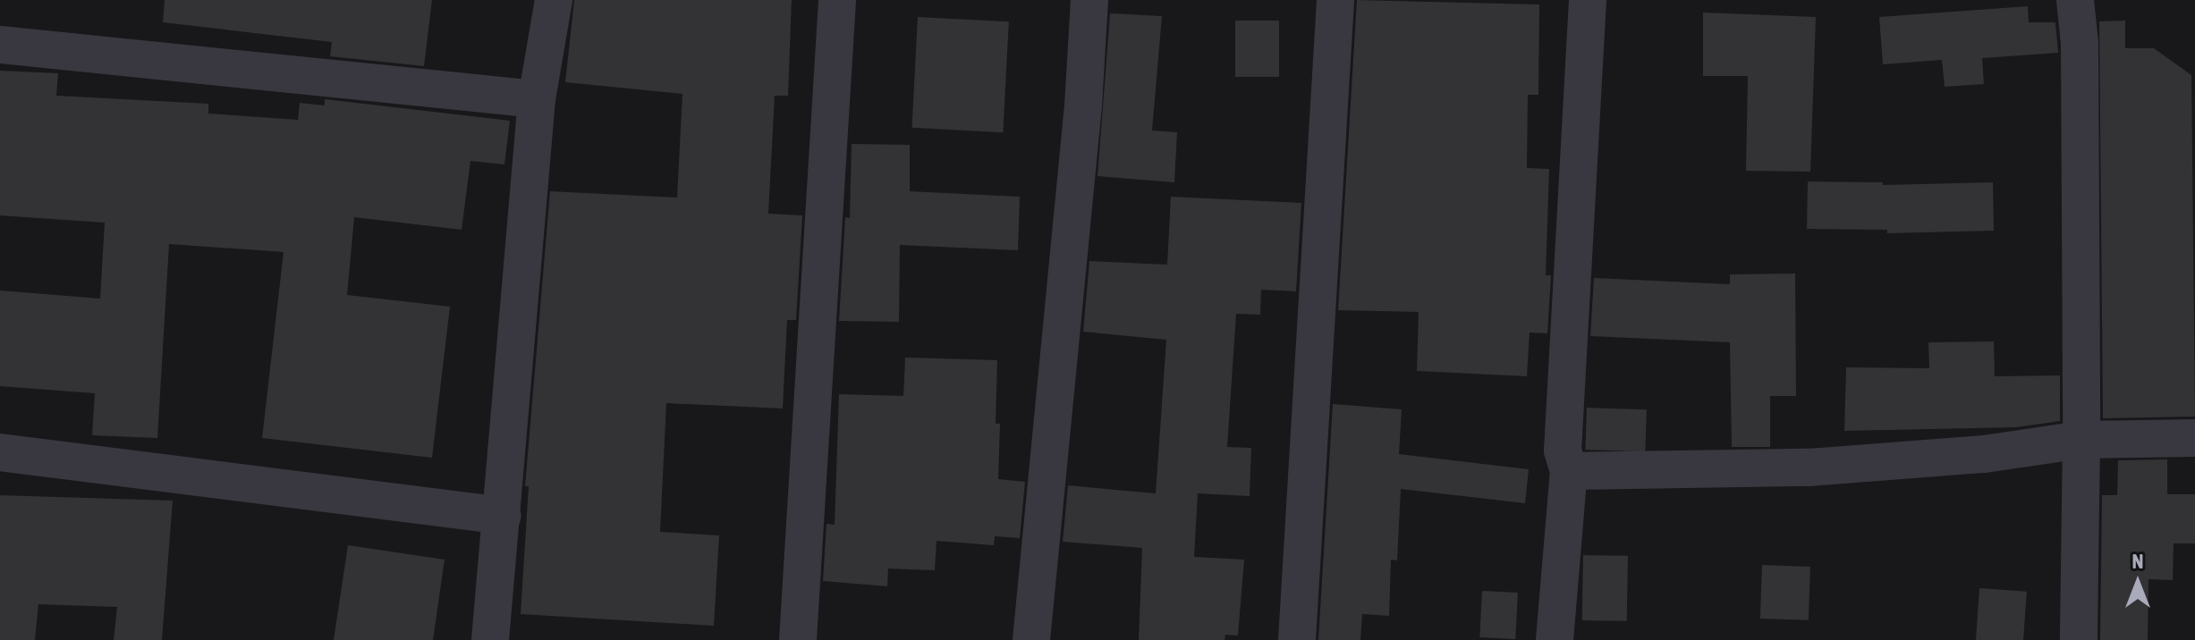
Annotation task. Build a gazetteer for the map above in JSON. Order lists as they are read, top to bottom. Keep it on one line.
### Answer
{"north":"top"}
